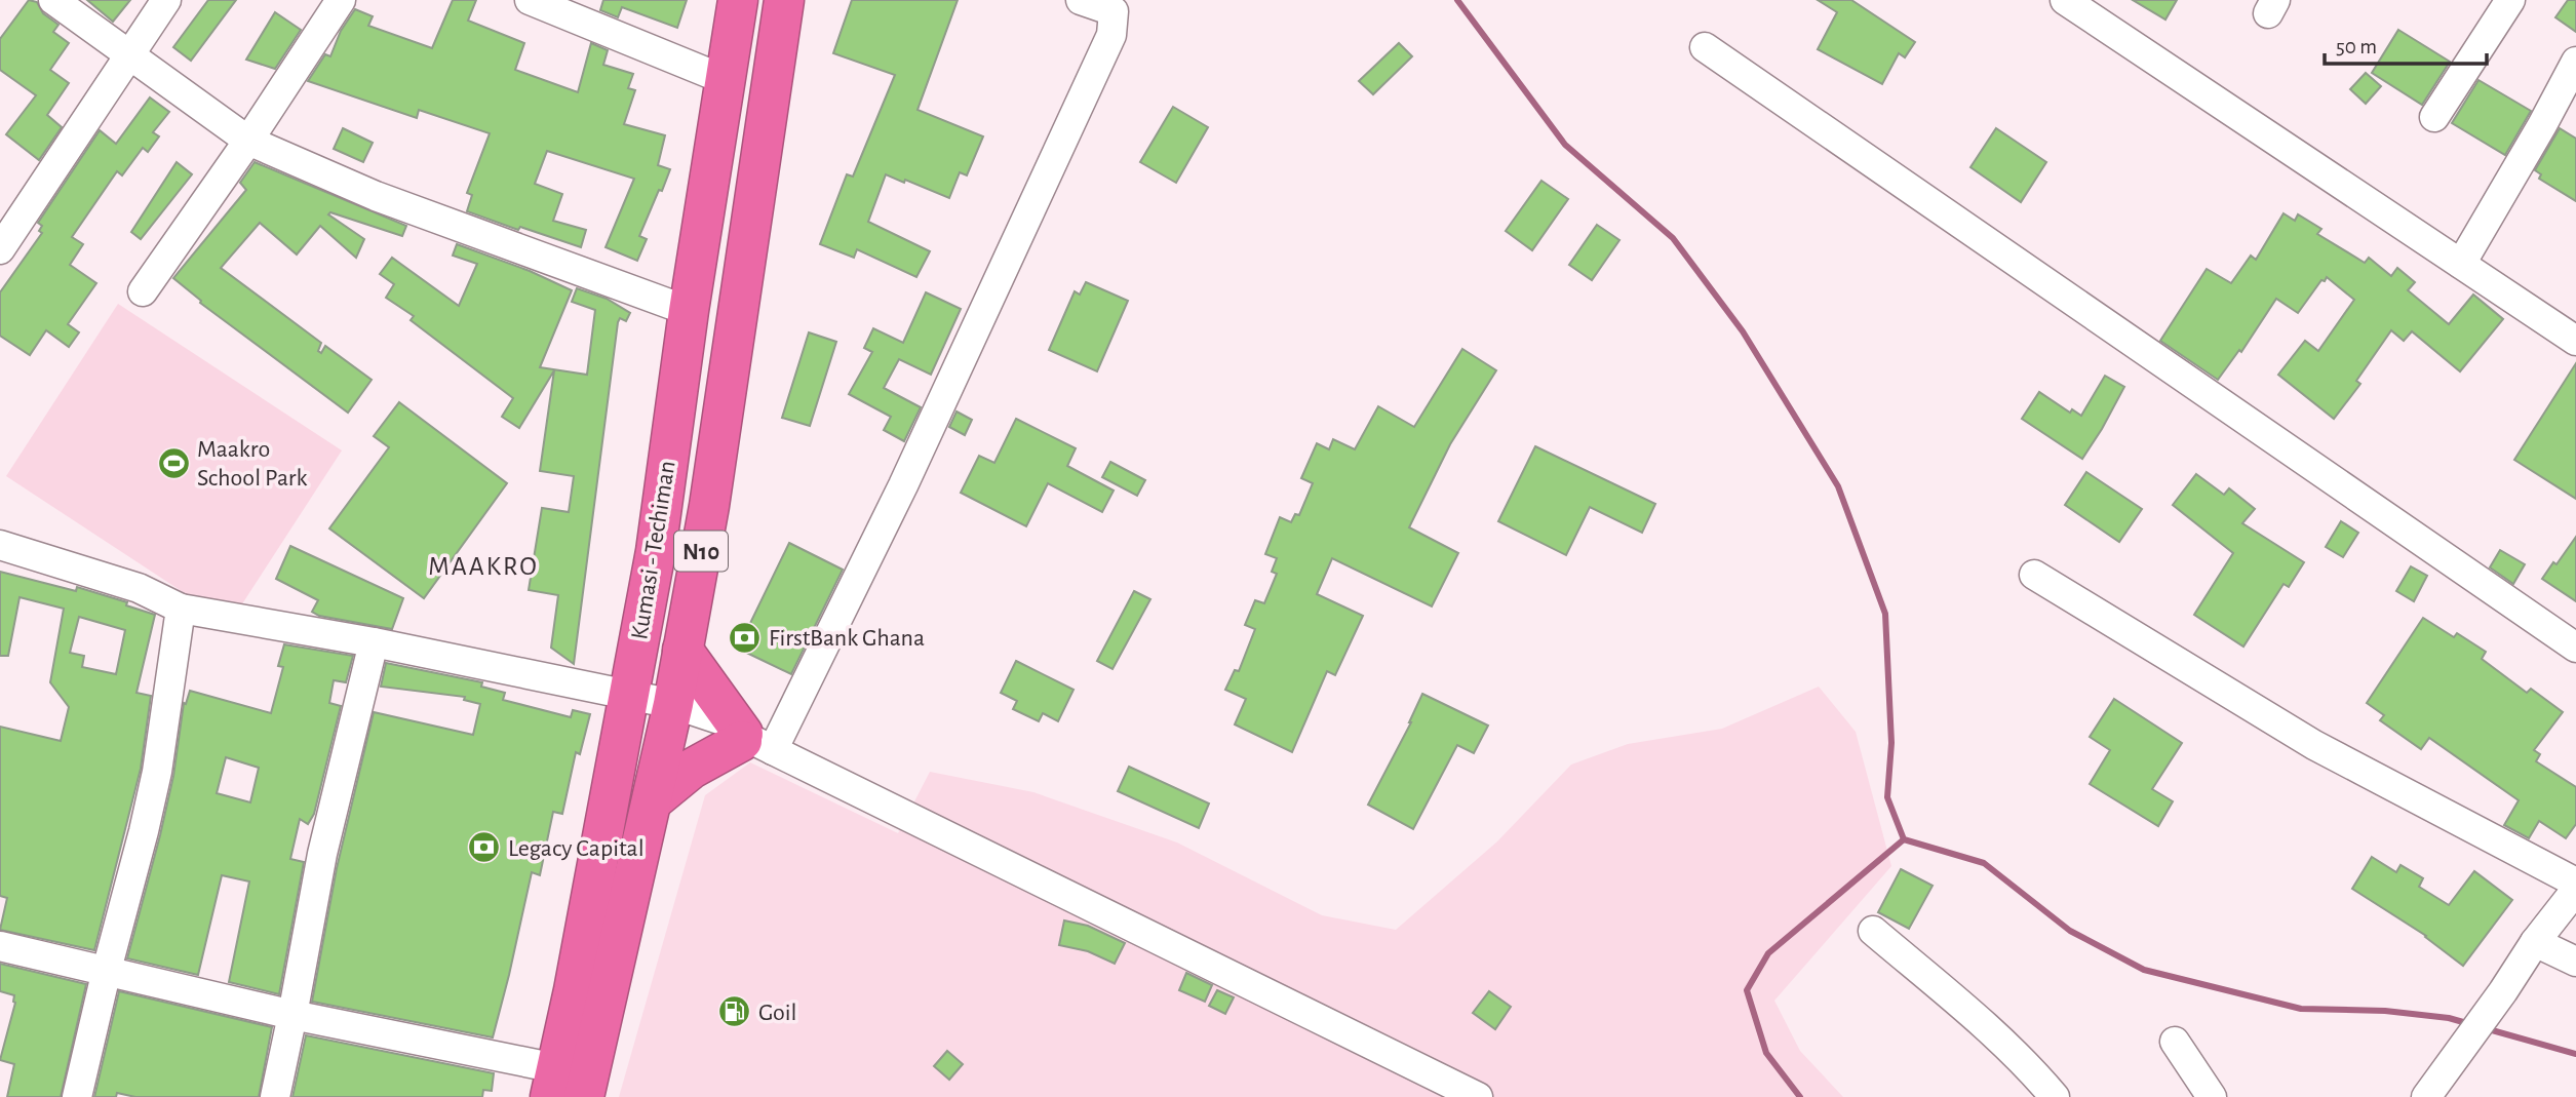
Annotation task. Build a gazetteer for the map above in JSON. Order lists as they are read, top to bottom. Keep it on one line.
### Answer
{"streets":{"highway":["Kumasi - Techiman","N10"]},"districts":["MAAKRO"],"places":{"sports":["Maakro School Park"],"bank":["FirstBank Ghana","Legacy Capital"],"fuel station":["Goil"]},"scale_bar":"50 m"}
